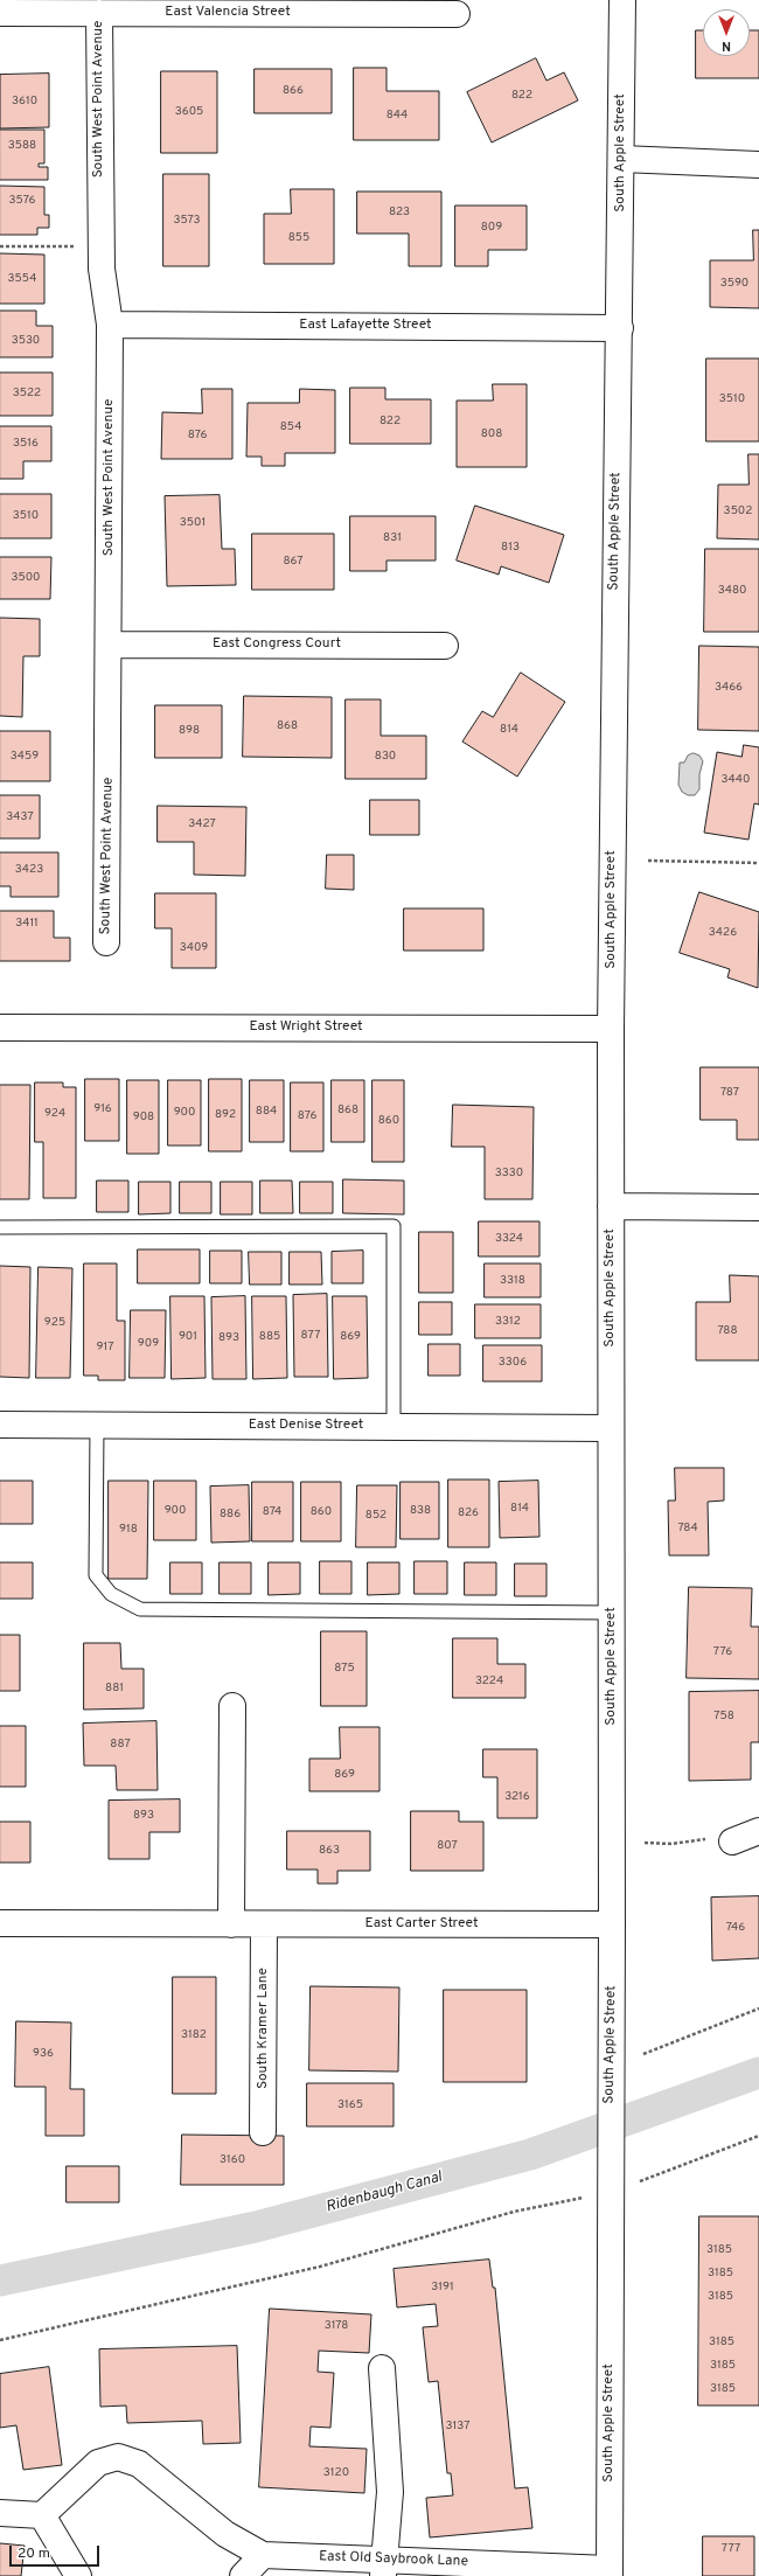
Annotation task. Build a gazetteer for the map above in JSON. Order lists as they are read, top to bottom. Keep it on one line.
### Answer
{"streets":{"street":["East Valencia Street","South West Point Avenue","South Apple Street","East Lafayette Street","East Congress Court","East Wright Street","East Denise Street","East Carter Street","South Kramer Lane","East Old Saybrook Lane"]},"crossings":[["East Valencia Street","South West Point Avenue"],["South West Point Avenue","East Lafayette Street"],["South West Point Avenue","East Congress Court"],["South Apple Street","East Lafayette Street"],["South Apple Street","East Wright Street"],["South Apple Street","East Denise Street"],["South Apple Street","East Carter Street"],["South Apple Street","East Old Saybrook Lane"],["East Carter Street","South Kramer Lane"]],"water":["Ridenbaugh Canal"],"house_numbers":["866","822","3610","3605","844","3588","3576","823","3573","809","855","3554","3590","3530","3522","3510","822","854","808","876","3516","3502","3510","3501","831","813","867","3500","3480","3466","868","814","898","3459","830","3440","3437","3427","3423","3411","3426","3409","787","916","868","884","900","924","892","876","908","860","3330","3324","3318","3312","925","788","877","901","885","869","893","909","917","3306","814","900","838","874","860","826","886","852","784","918","776","875","3224","881","758","887","869","3216","893","807","863","746","3182","936","3165","3160","3185","3185","3191","3185","3178","3185","3185","3185","3137","3120","777"],"scale_bar":"20 m","north":"bottom"}
